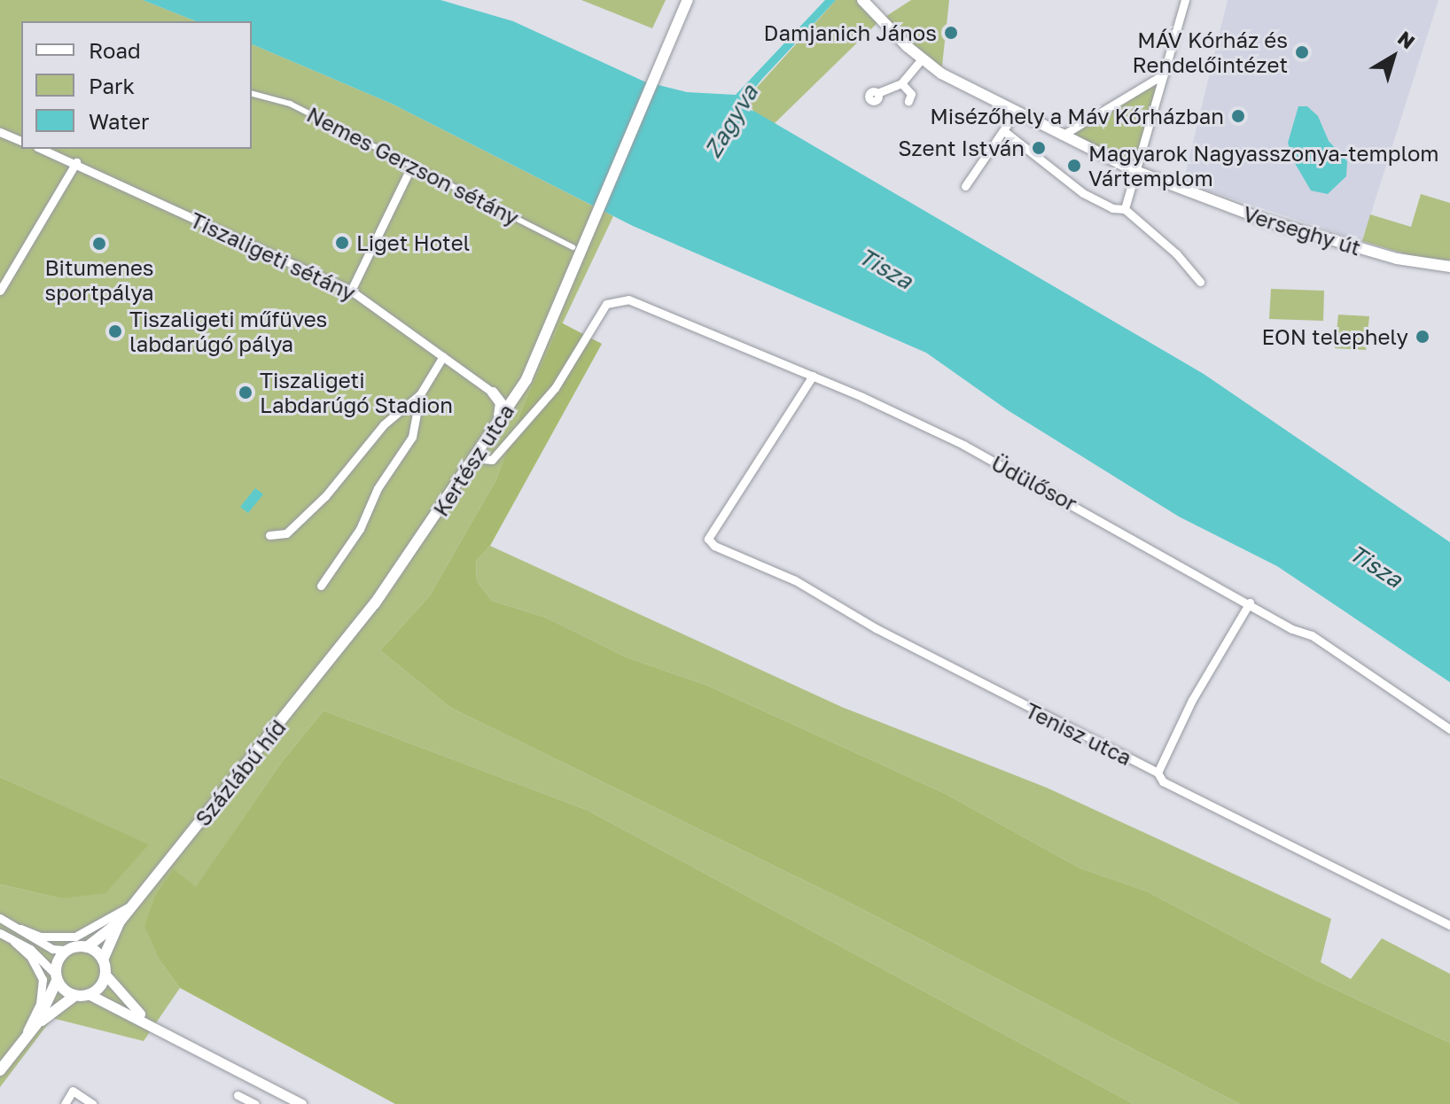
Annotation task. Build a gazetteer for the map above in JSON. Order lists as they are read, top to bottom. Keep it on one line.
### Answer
{"streets":{"main road":["Verseghy út","Kertész utca","Százlábú híd"],"street":["Nemes Gerzson sétány","Tiszaligeti sétány","Üdülősor","Tenisz utca"]},"crossings":[["Nemes Gerzson sétány","Kertész utca"],["Kertész utca","Üdülősor"],["Kertész utca","Százlábú híd"],["Üdülősor","Tenisz utca"]],"water":["Zagyva","Tisza"],"places":["Damjanich János","MÁV Kórház és Rendelőintézet","Misézőhely a Máv Kórházban","Szent István","Magyarok Nagyasszonya-templom Vártemplom","Liget Hotel","Bitumenes sportpálya","Tiszaligeti műfüves labdarúgó pálya","EON telephely","Tiszaligeti Labdarúgó Stadion"],"legend":["Road","Park","Water"],"north":"top right"}
